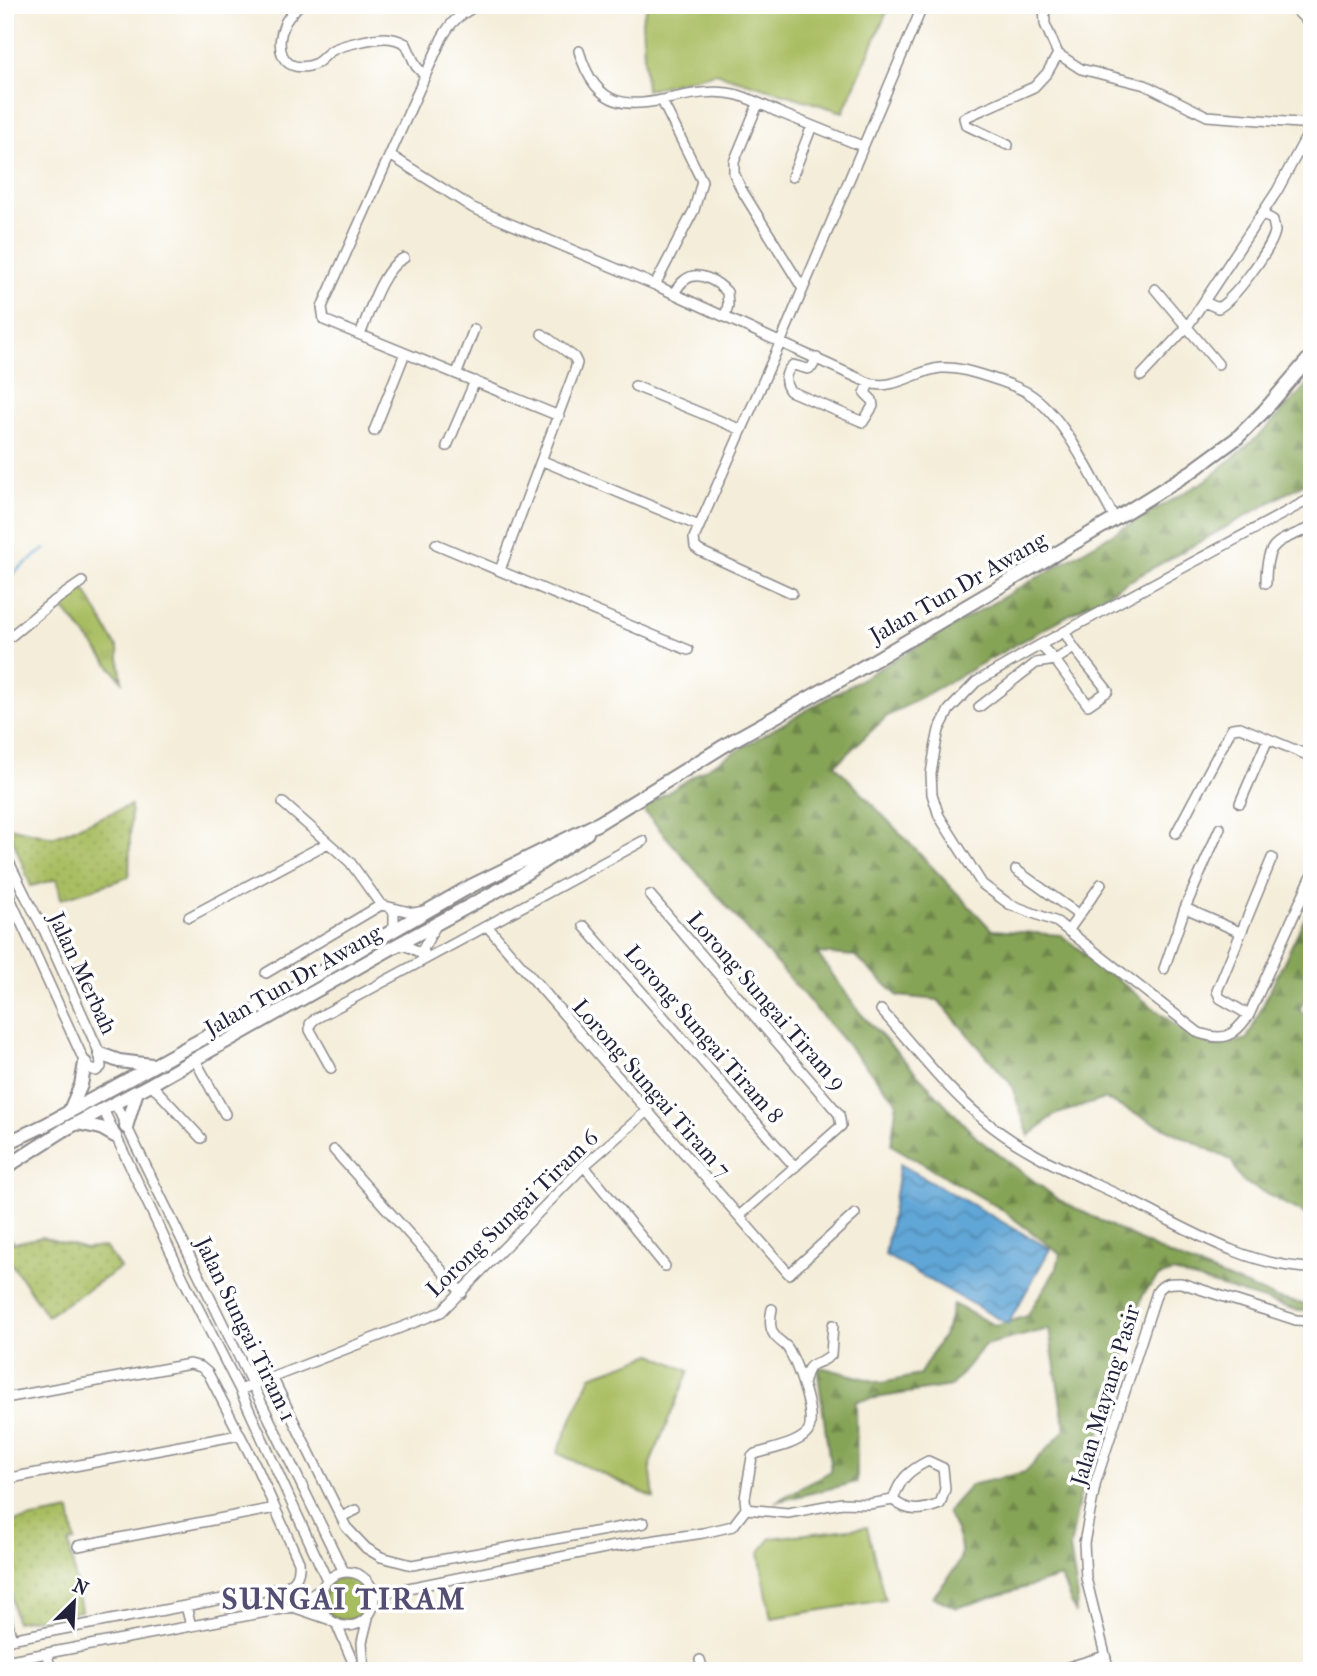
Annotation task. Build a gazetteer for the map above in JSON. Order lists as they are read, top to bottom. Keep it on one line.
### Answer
{"streets":{"main road":["Jalan Tun Dr Awang"],"street":["Jalan Merbah","Lorong Sungai Tiram 9","Lorong Sungai Tiram 8","Lorong Sungai Tiram 7","Lorong Sungai Tiram 6","Jalan Sungai Tiram 1","Jalan Mayang Pasir"]},"crossings":[["Jalan Tun Dr Awang","Jalan Sungai Tiram 1"],["Lorong Sungai Tiram 9","Lorong Sungai Tiram 8"],["Lorong Sungai Tiram 9","Lorong Sungai Tiram 7"],["Lorong Sungai Tiram 7","Lorong Sungai Tiram 6"],["Lorong Sungai Tiram 6","Jalan Sungai Tiram 1"]],"districts":["SUNGAI TIRAM"],"north":"top right"}
